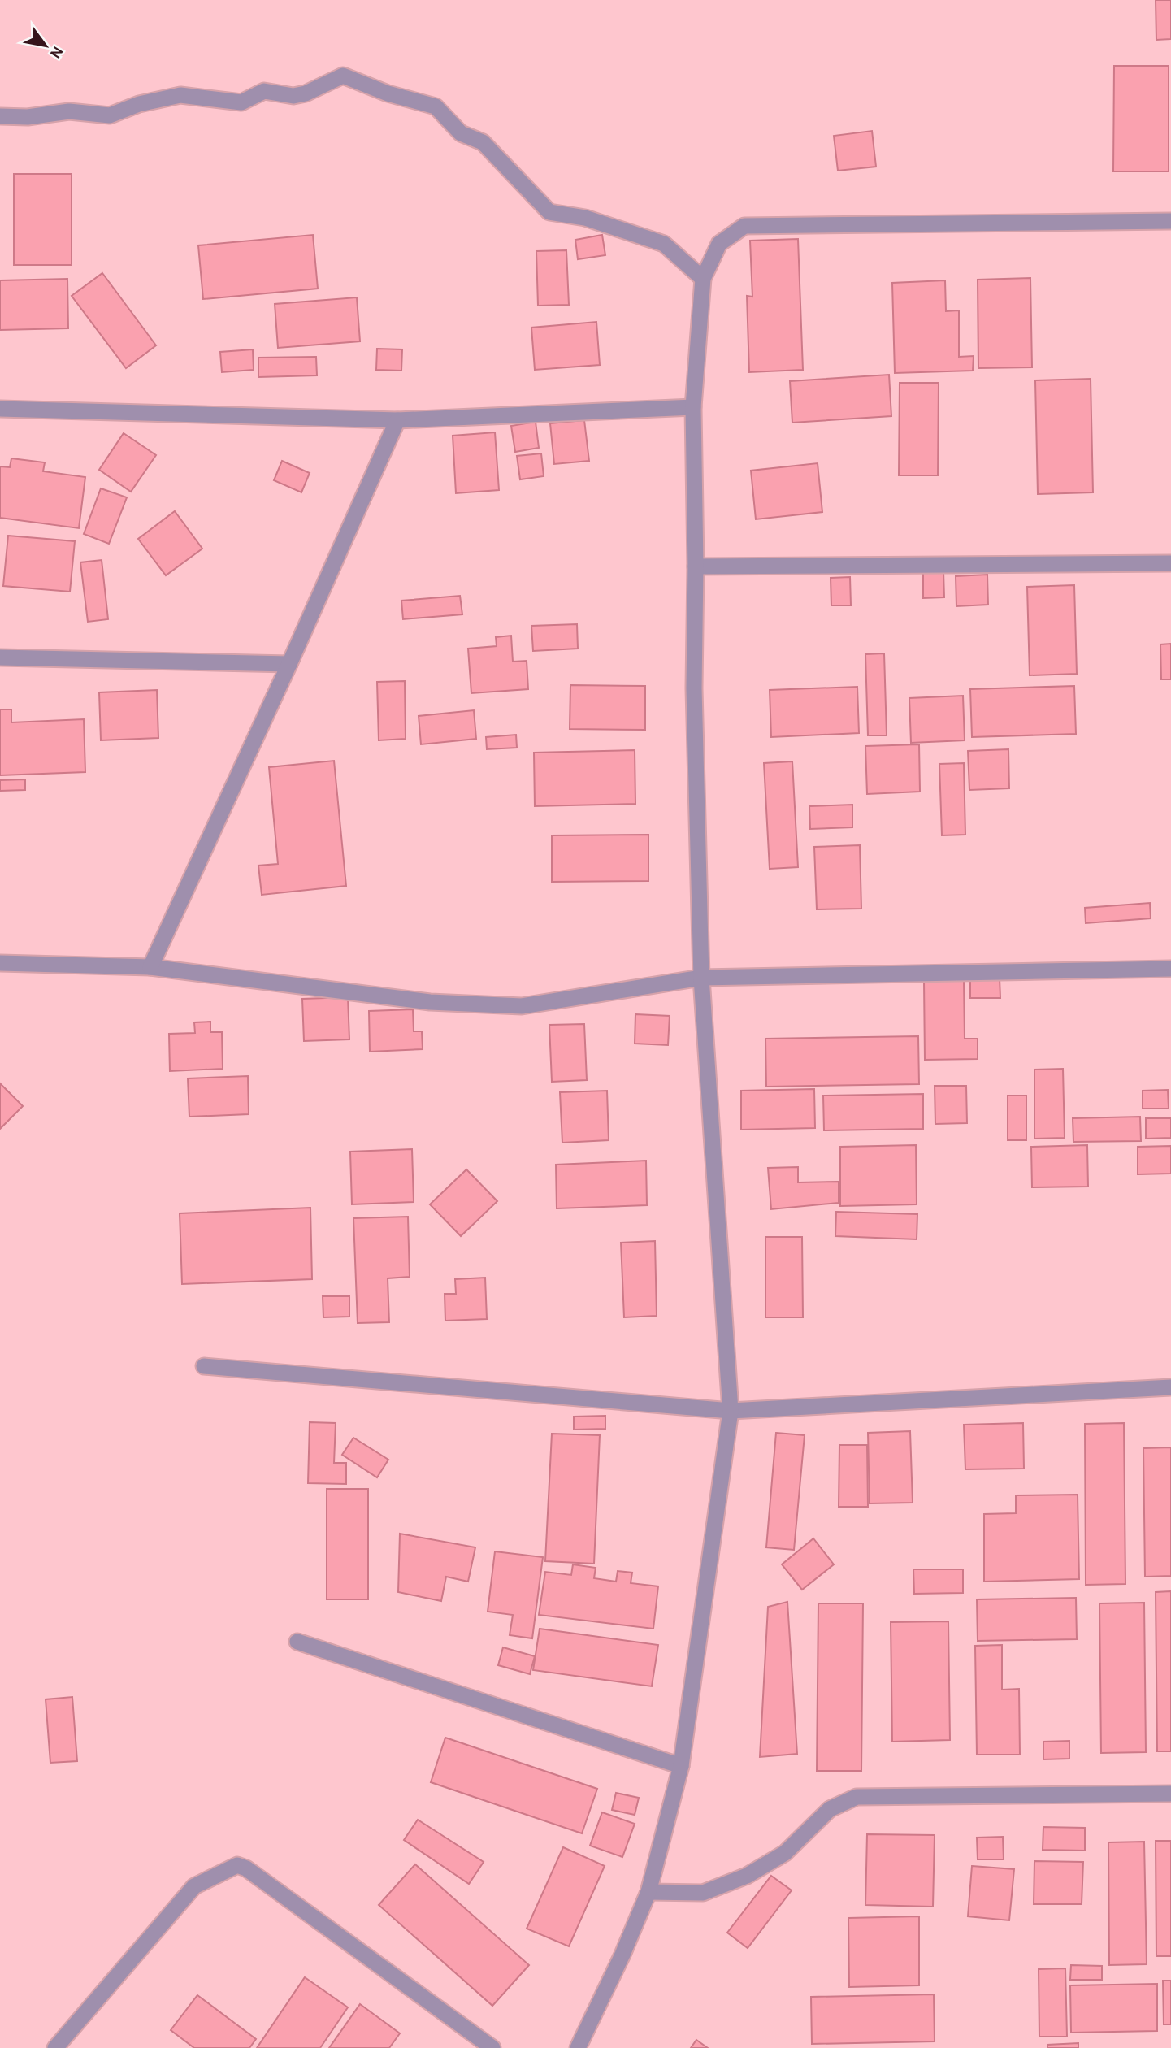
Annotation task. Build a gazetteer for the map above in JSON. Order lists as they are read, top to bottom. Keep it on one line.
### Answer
{"north":"bottom right"}
